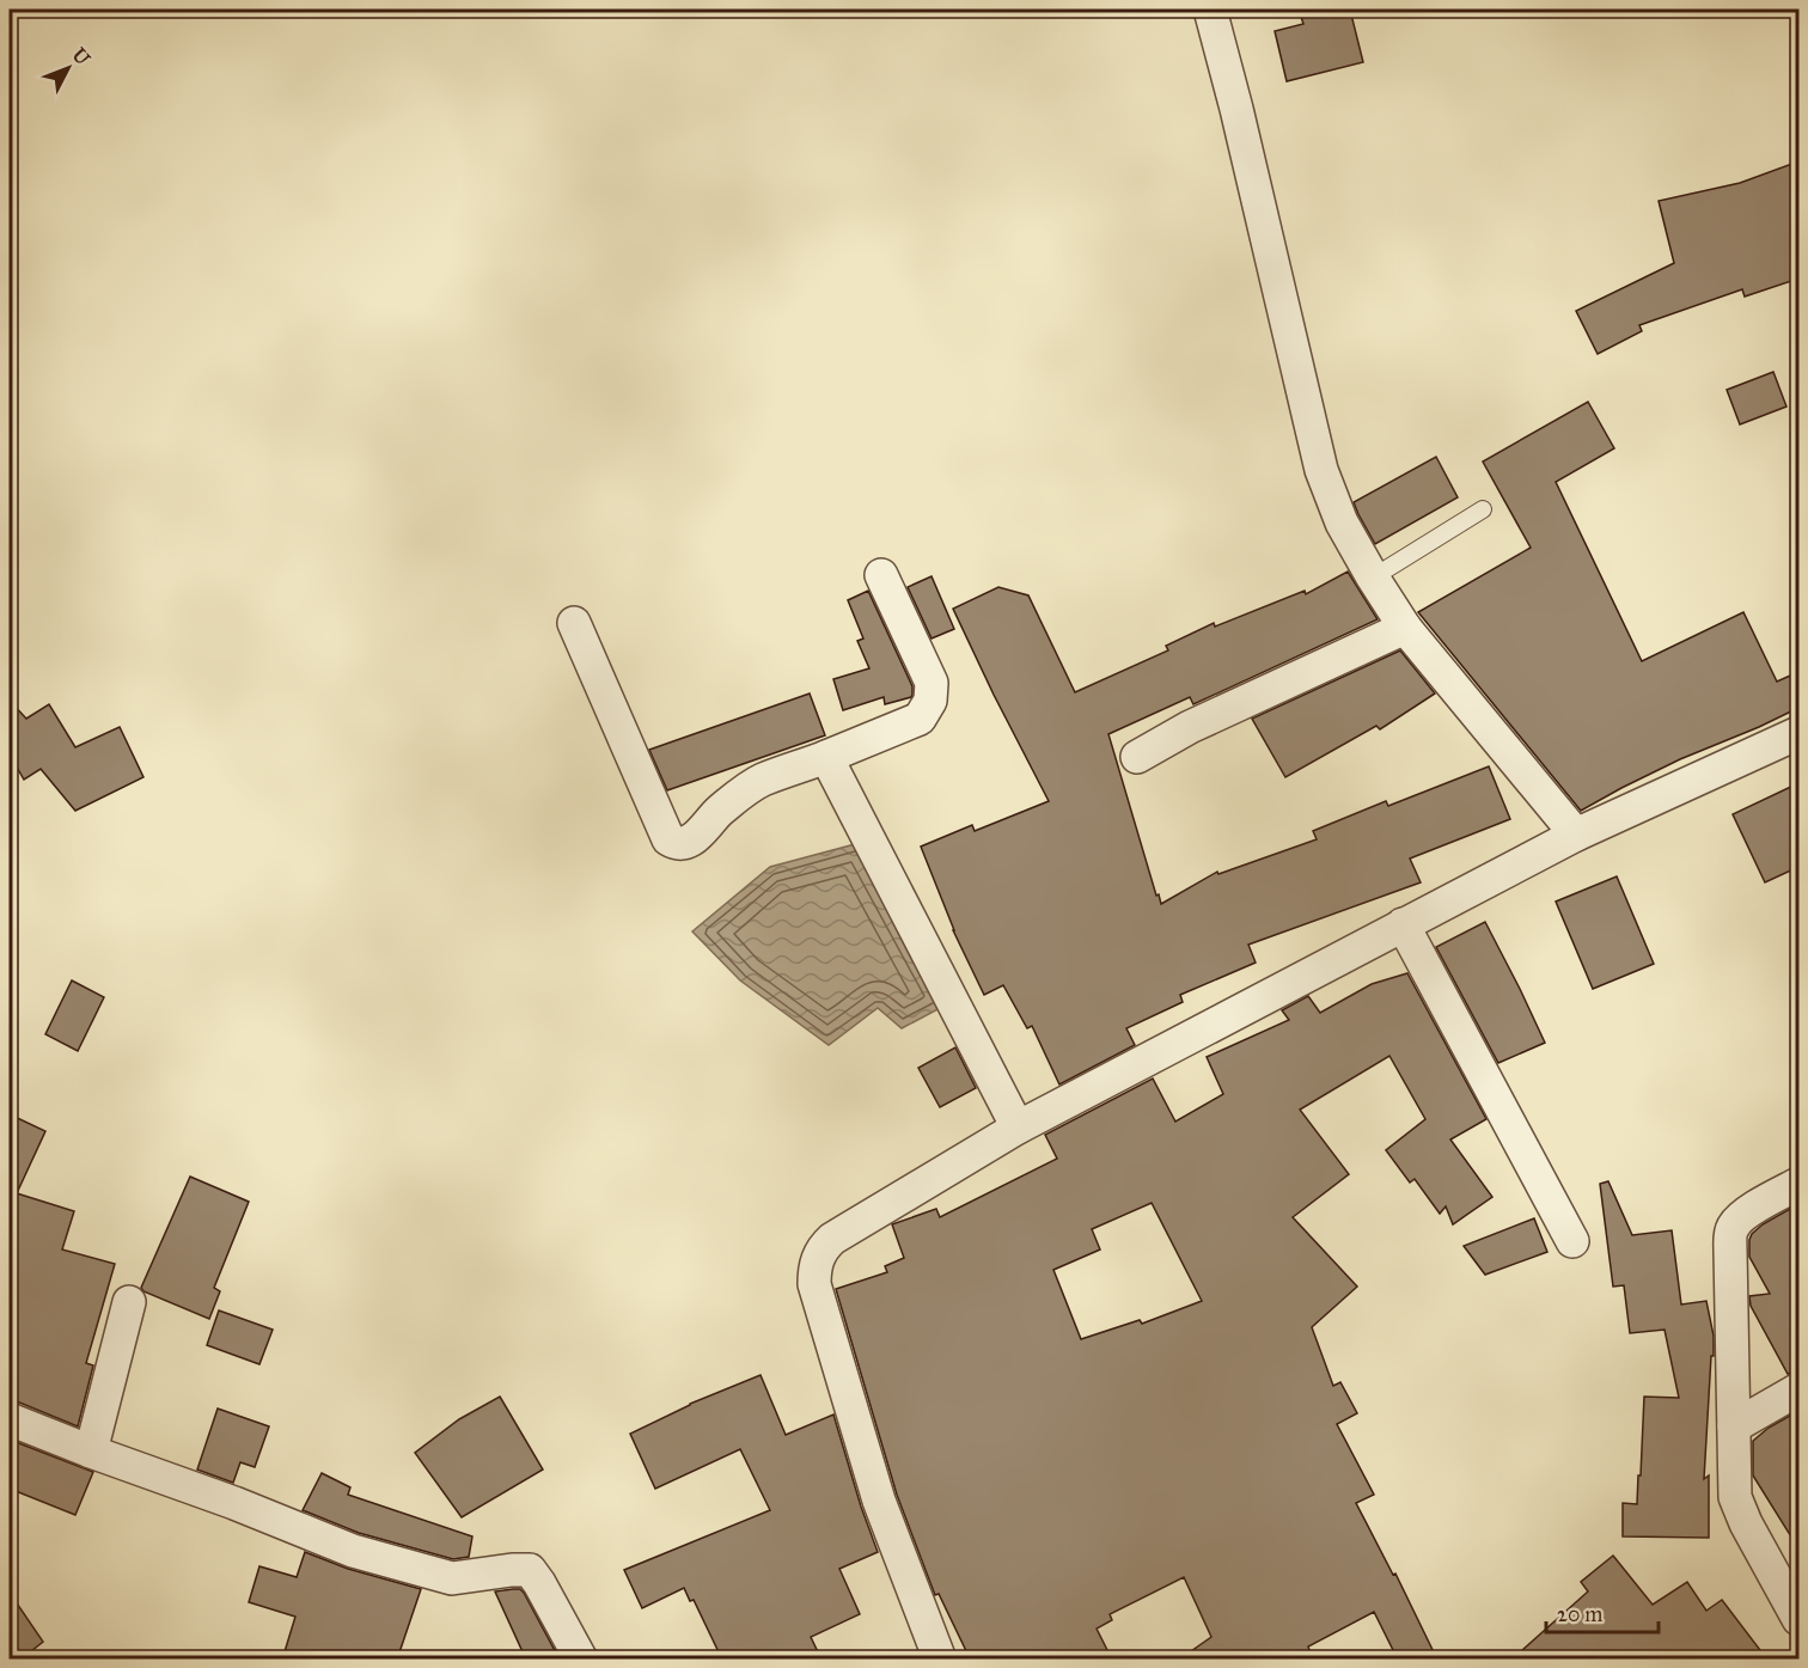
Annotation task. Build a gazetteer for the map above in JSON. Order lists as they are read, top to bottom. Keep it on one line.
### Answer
{"scale_bar":"20 m","north":"top right"}
